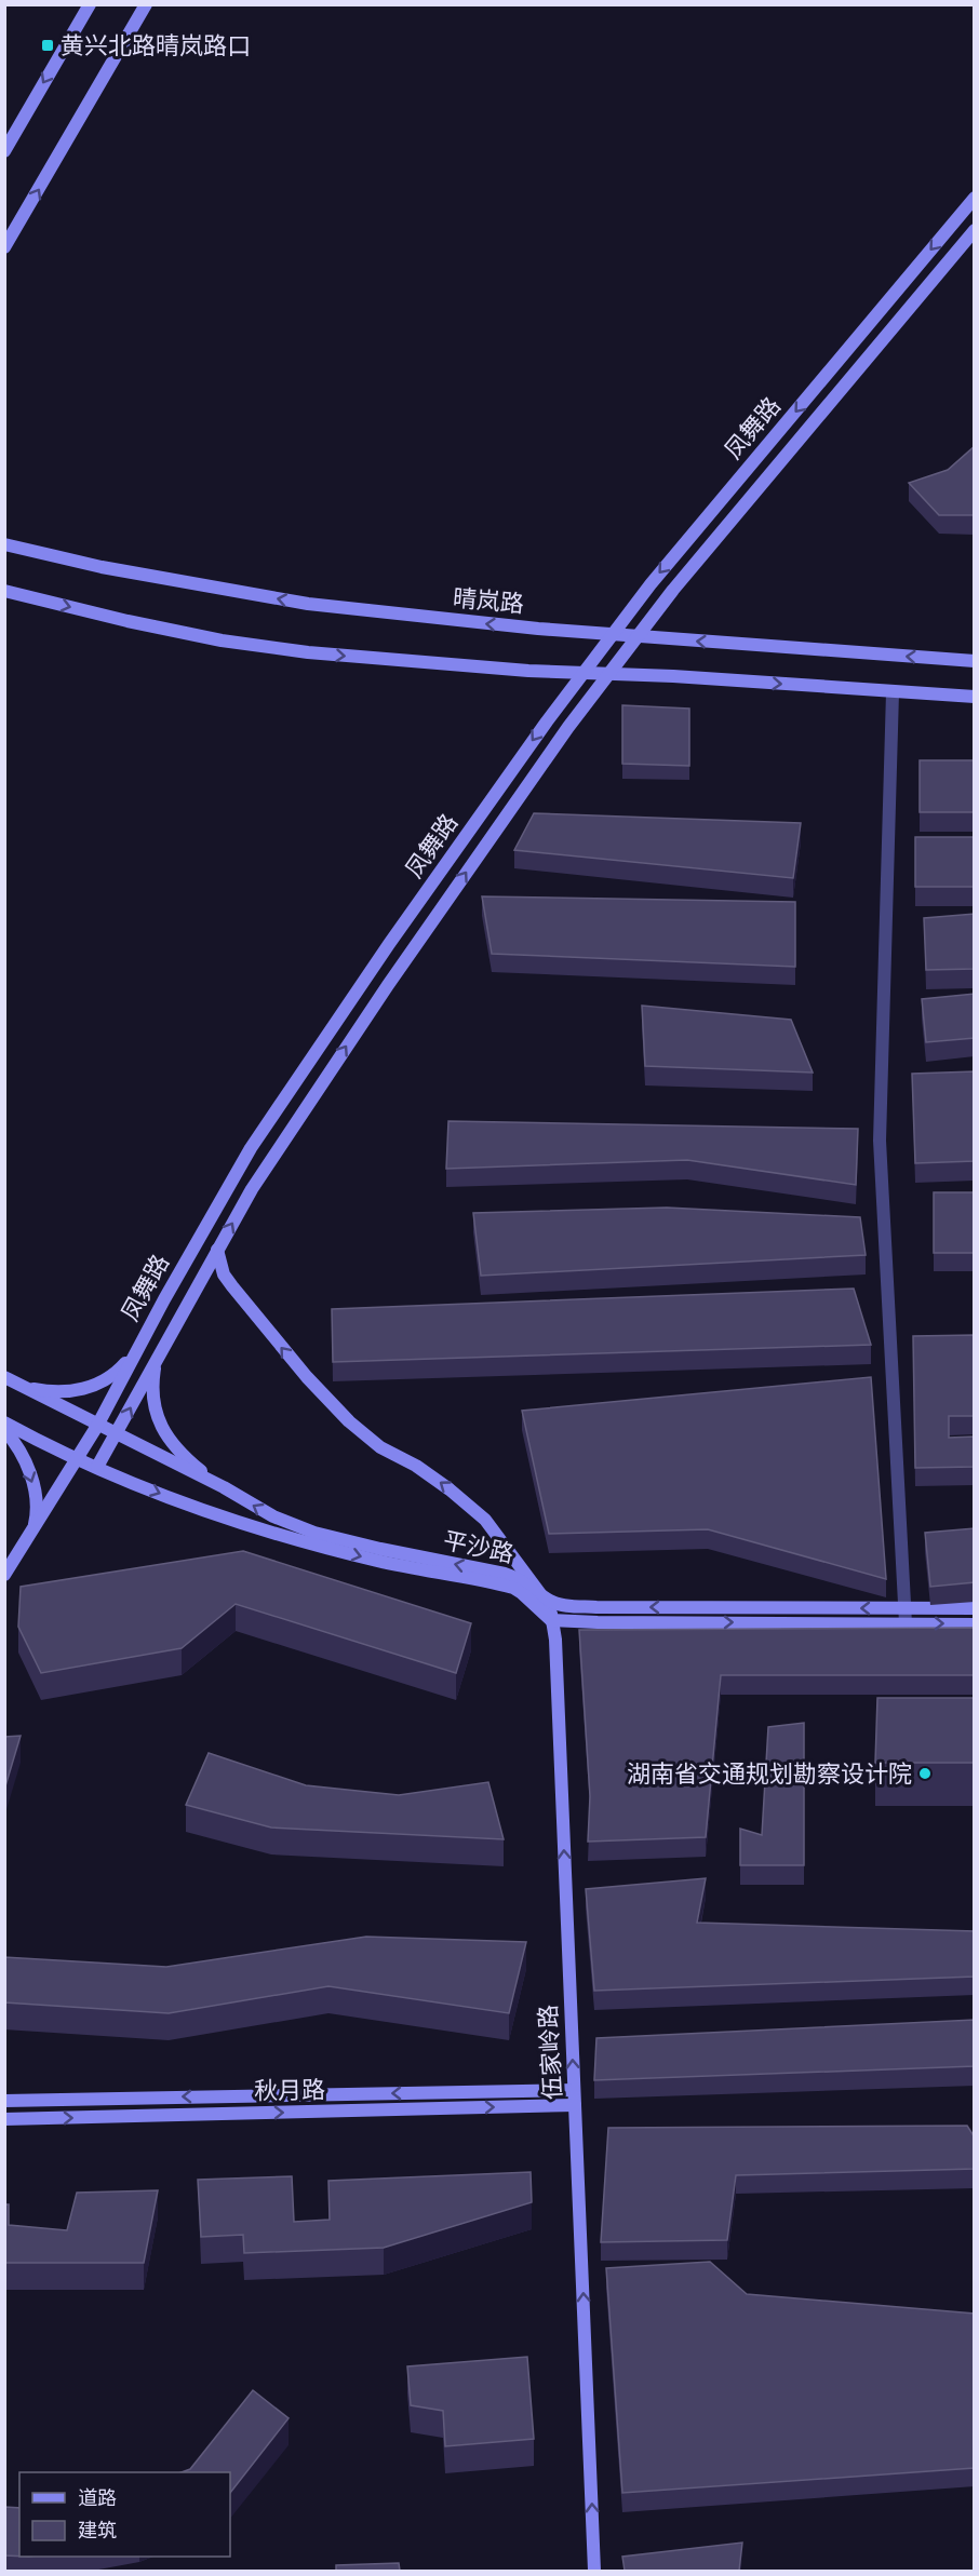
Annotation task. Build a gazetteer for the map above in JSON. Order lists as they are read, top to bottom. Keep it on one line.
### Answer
{"streets":{"street":["凤舞路","晴岚路","平沙路","伍家岭路","秋月路"]},"crossings":[["凤舞路","晴岚路"],["凤舞路","平沙路"],["凤舞路","伍家岭路"],["平沙路","伍家岭路"],["伍家岭路","秋月路"]],"one_way":["伍家岭路"],"places":{"transit":["黄兴北路晴岚路口"],"other":["湖南省交通规划勘察设计院"]},"legend":["道路","建筑"]}
